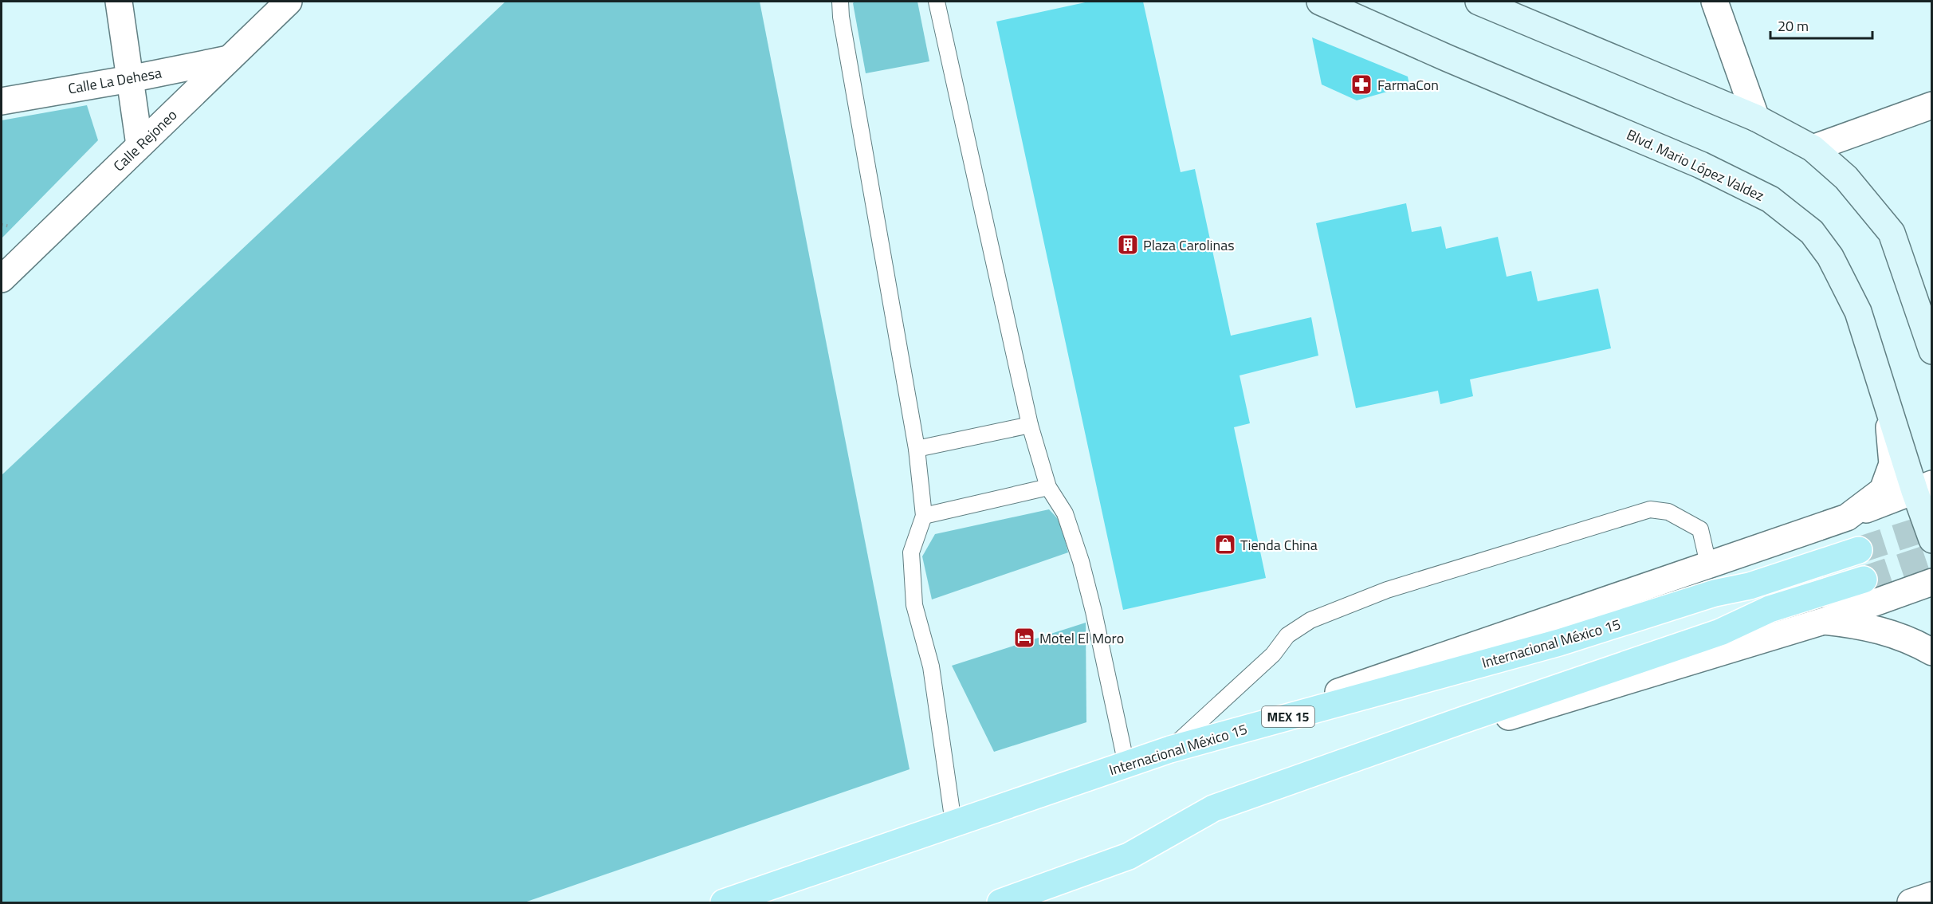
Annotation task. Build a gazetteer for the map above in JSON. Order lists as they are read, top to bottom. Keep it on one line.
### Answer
{"streets":{"main road":["Blvd. Mario López Valdez","Internacional México 15","MEX 15"],"street":["Calle La Dehesa","Calle Rejoneo"]},"crossings":[["Calle La Dehesa","Calle Rejoneo"]],"places":{"pharmacy":["FarmaCon"],"building":["Plaza Carolinas"],"shop":["Tienda China"],"hotel":["Motel El Moro"]},"scale_bar":"20 m"}
